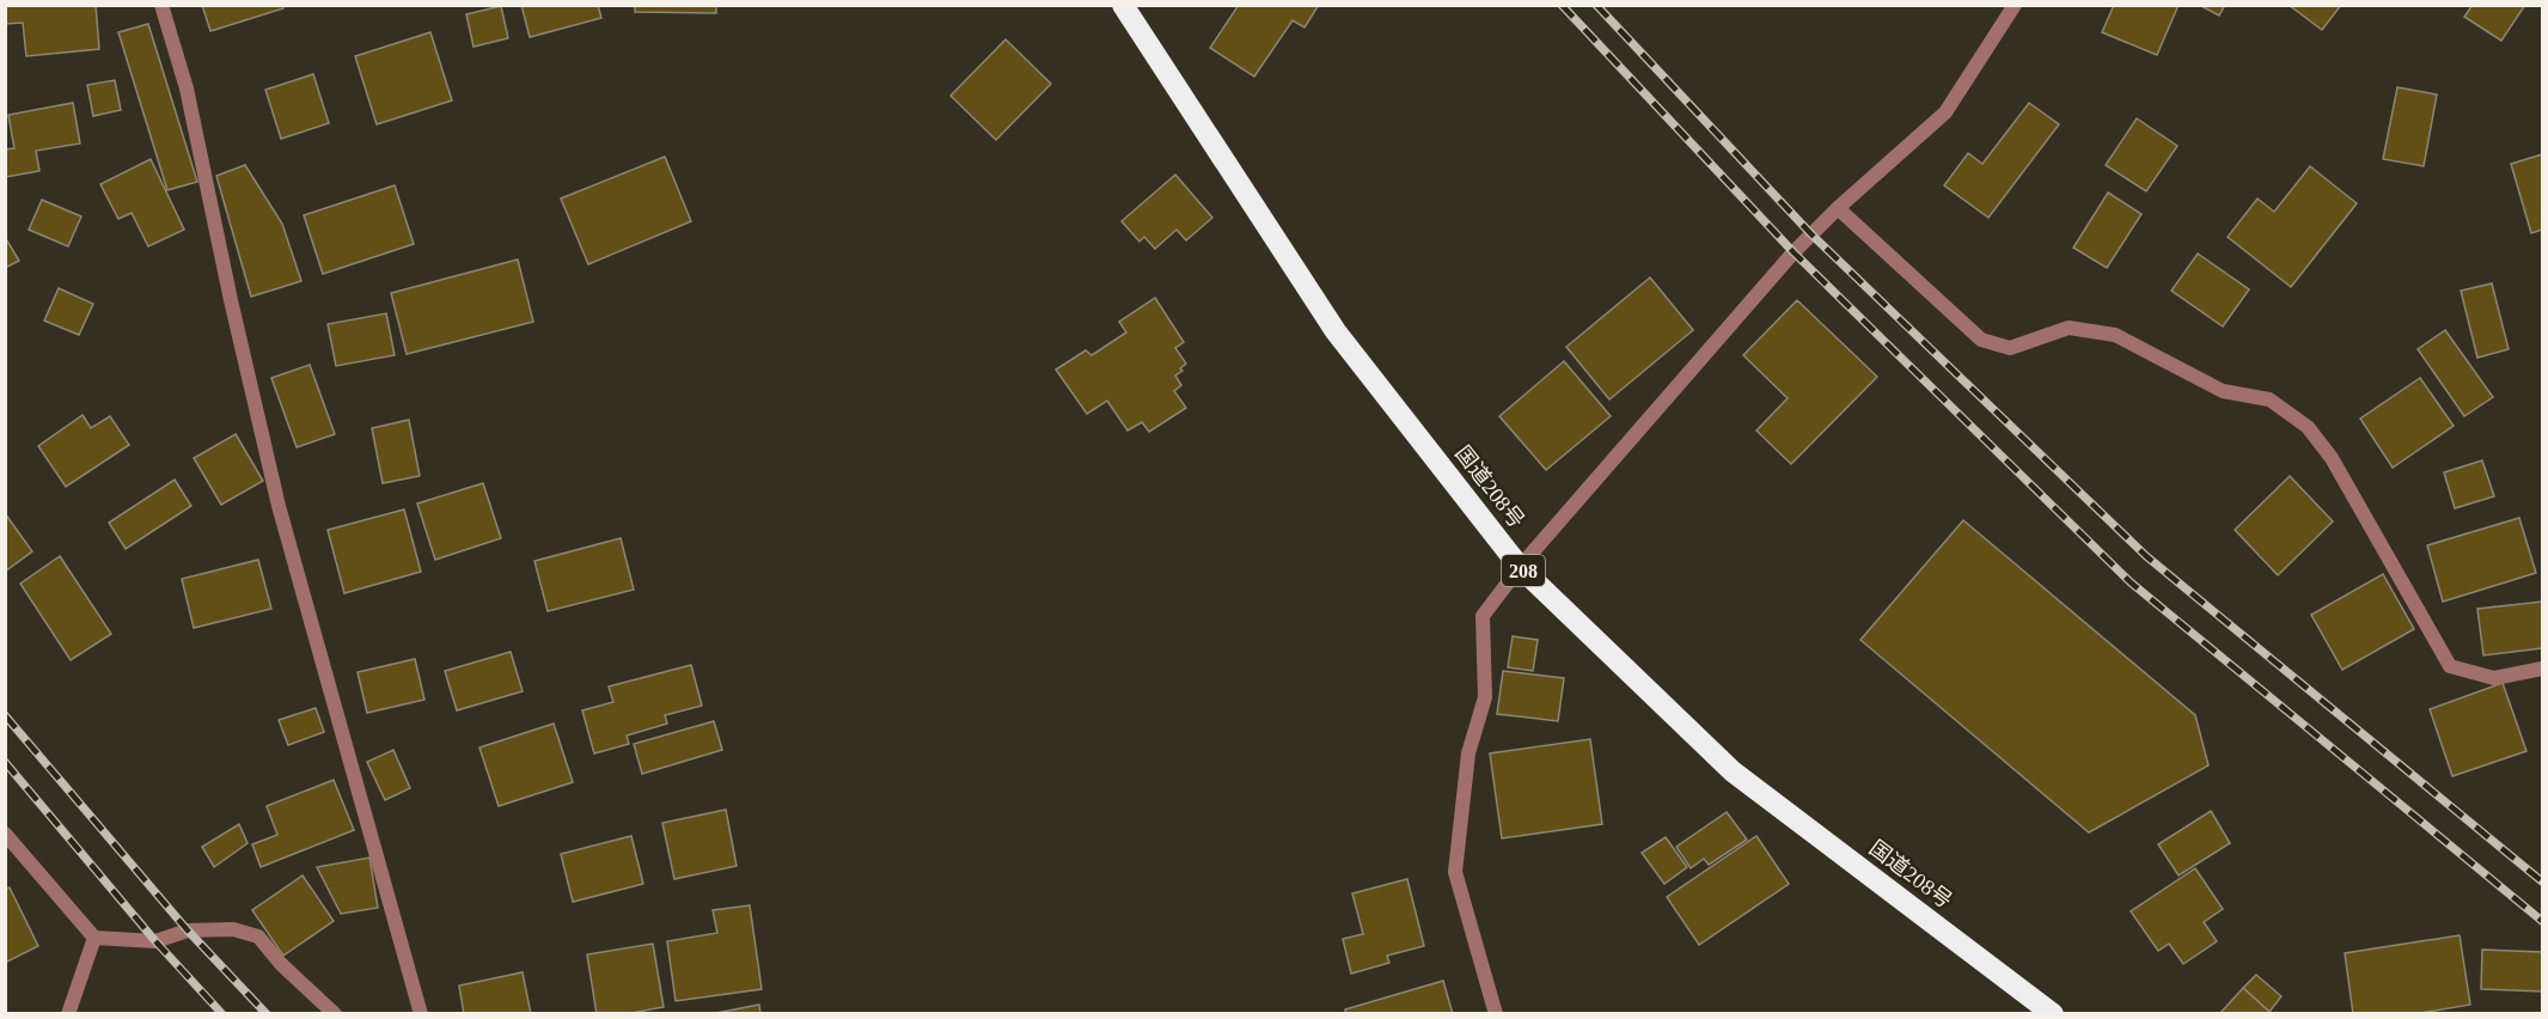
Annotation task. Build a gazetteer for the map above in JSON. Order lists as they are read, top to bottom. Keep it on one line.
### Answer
{"streets":{"highway":["国道208号","208"]}}
